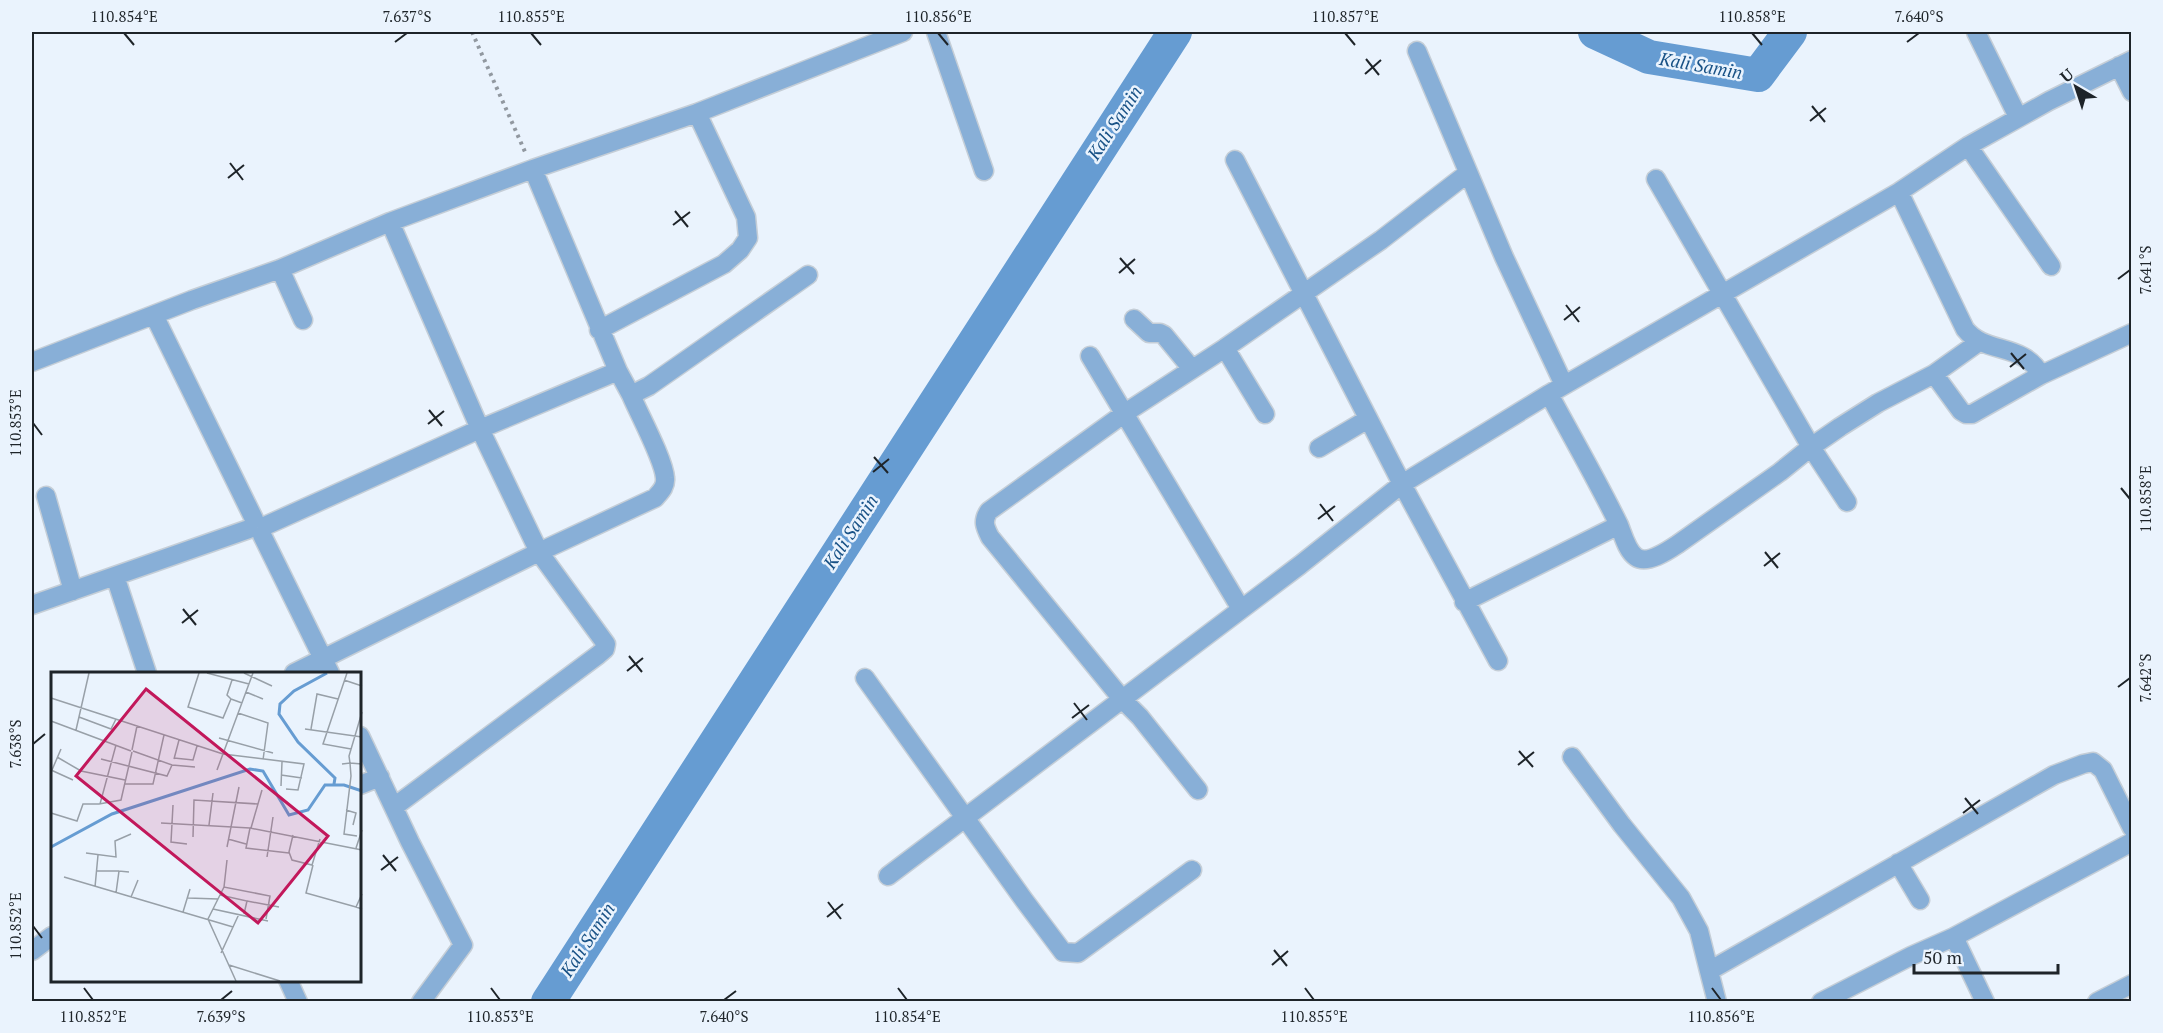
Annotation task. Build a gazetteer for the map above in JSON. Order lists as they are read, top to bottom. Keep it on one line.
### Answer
{"water":["Kali Samin"],"scale_bar":"50 m","north":"top left","coordinates":["110.854°E","7.637°S","110.855°E","110.856°E","110.857°E","110.858°E","7.640°S","7.641°S","110.853°E","7.642°S","7.638°S","110.852°E","7.639°S"]}
